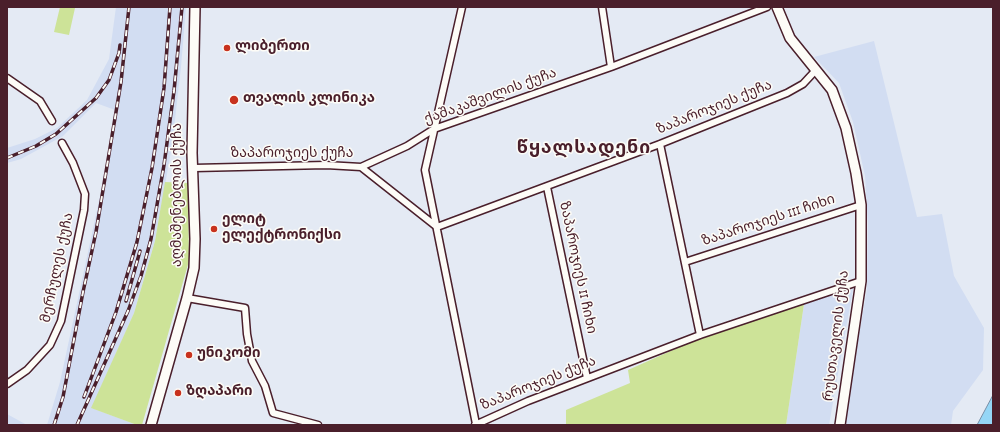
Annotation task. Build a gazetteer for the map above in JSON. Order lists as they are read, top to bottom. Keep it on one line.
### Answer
{"streets":{"street":["ქაშაკაშვილის ქუჩა","ზაპაროჯიეს ქუჩა","აღმაშენებლის ქუჩა","ზაპაროჯიეს III ჩიხი","მერჩულეს ქუჩა","ზაპაროჯიეს II ჩიხი","რუსთაველის ქუჩა"]},"crossings":[["ქაშაკაშვილის ქუჩა","ზაპაროჯიეს ქუჩა"],["ზაპაროჯიეს ქუჩა","აღმაშენებლის ქუჩა"],["ზაპაროჯიეს ქუჩა","ზაპაროჯიეს III ჩიხი"],["ზაპაროჯიეს ქუჩა","ზაპაროჯიეს II ჩიხი"],["ზაპაროჯიეს ქუჩა","რუსთაველის ქუჩა"],["ზაპაროჯიეს III ჩიხი","რუსთაველის ქუჩა"]],"districts":["წყალსადენი"],"places":["ლიბერთი","თვალის კლინიკა","ელიტ ელექტრონიქსი","უნიკომი","ზღაპარი"]}
